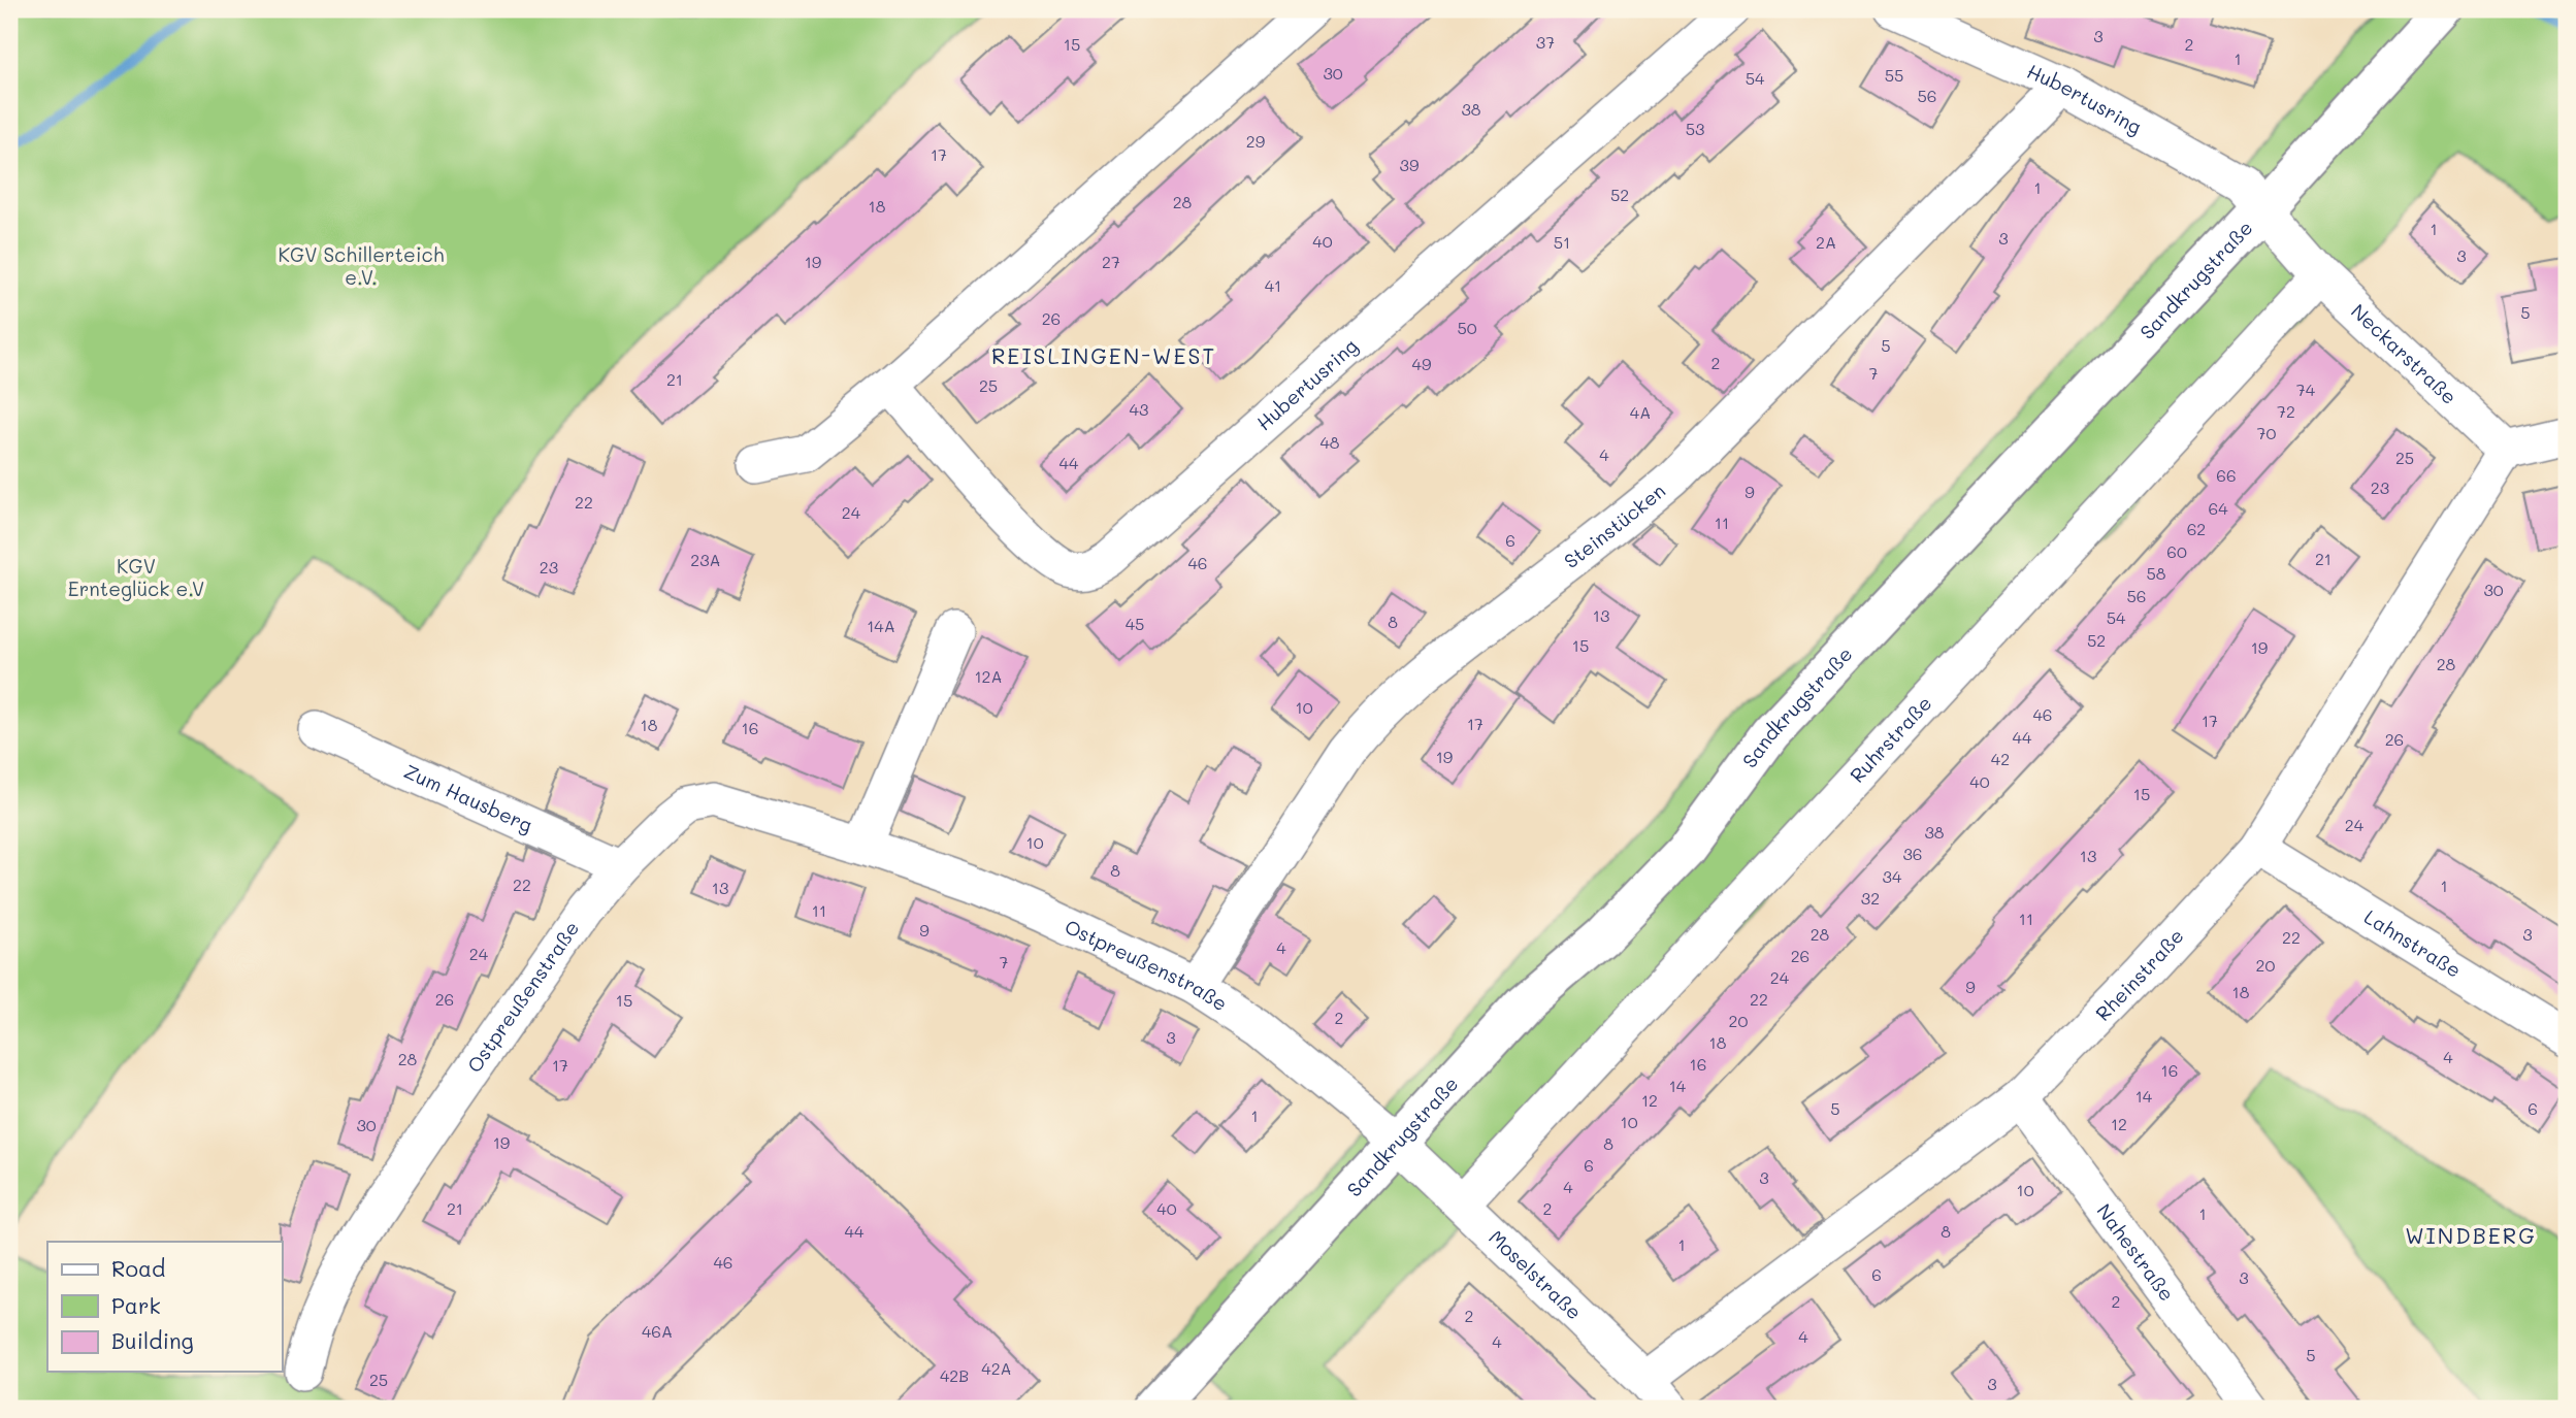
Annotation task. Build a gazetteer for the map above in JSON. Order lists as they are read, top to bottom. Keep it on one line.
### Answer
{"streets":{"street":["Hubertusring","Sandkrugstraße","Neckarstraße","Steinstücken","Ruhrstraße","Zum Hausberg","Lahnstraße","Ostpreußenstraße","Rheinstraße","Nahestraße","Moselstraße"]},"crossings":[["Hubertusring","Sandkrugstraße"],["Hubertusring","Neckarstraße"],["Hubertusring","Steinstücken"],["Sandkrugstraße","Neckarstraße"],["Sandkrugstraße","Ostpreußenstraße"],["Sandkrugstraße","Moselstraße"],["Neckarstraße","Ruhrstraße"],["Neckarstraße","Rheinstraße"],["Steinstücken","Ostpreußenstraße"],["Ruhrstraße","Moselstraße"],["Zum Hausberg","Ostpreußenstraße"],["Lahnstraße","Rheinstraße"],["Ostpreußenstraße","Moselstraße"],["Rheinstraße","Nahestraße"],["Rheinstraße","Moselstraße"]],"districts":["REISLINGEN-WEST","WINDBERG"],"parks":["KGV Schillerteich e.V.","KGV Ernteglück e.V"],"house_numbers":["3","37","15","2","1","30","55","54","56","38","53","29","17","39","1","52","28","18","1","3","40","51","2A","3","19","27","41","5","26","50","5","2","49","7","21","25","74","43","72","4A","70","48","4","25","44","66","23","9","22","64","24","11","62","6","60","21","23A","46","23","58","30","56","13","54","8","45","14A","52","15","19","28","12A","10","46","17","17","18","16","44","26","19","42","40","15","24","38","10","36","13","8","34","22","1","13","32","11","11","9","28","3","22","4","24","26","7","20","24","9","18","26","22","15","2","20","3","18","4","28","16","17","16","14","14","12","5","6","1","10","12","30","19","8","6","3","4","10","21","40","2","1","44","8","1","46","6","3","2","2","46A","4","4","5","42A","42B","25","3"],"legend":["Road","Park","Building"]}
